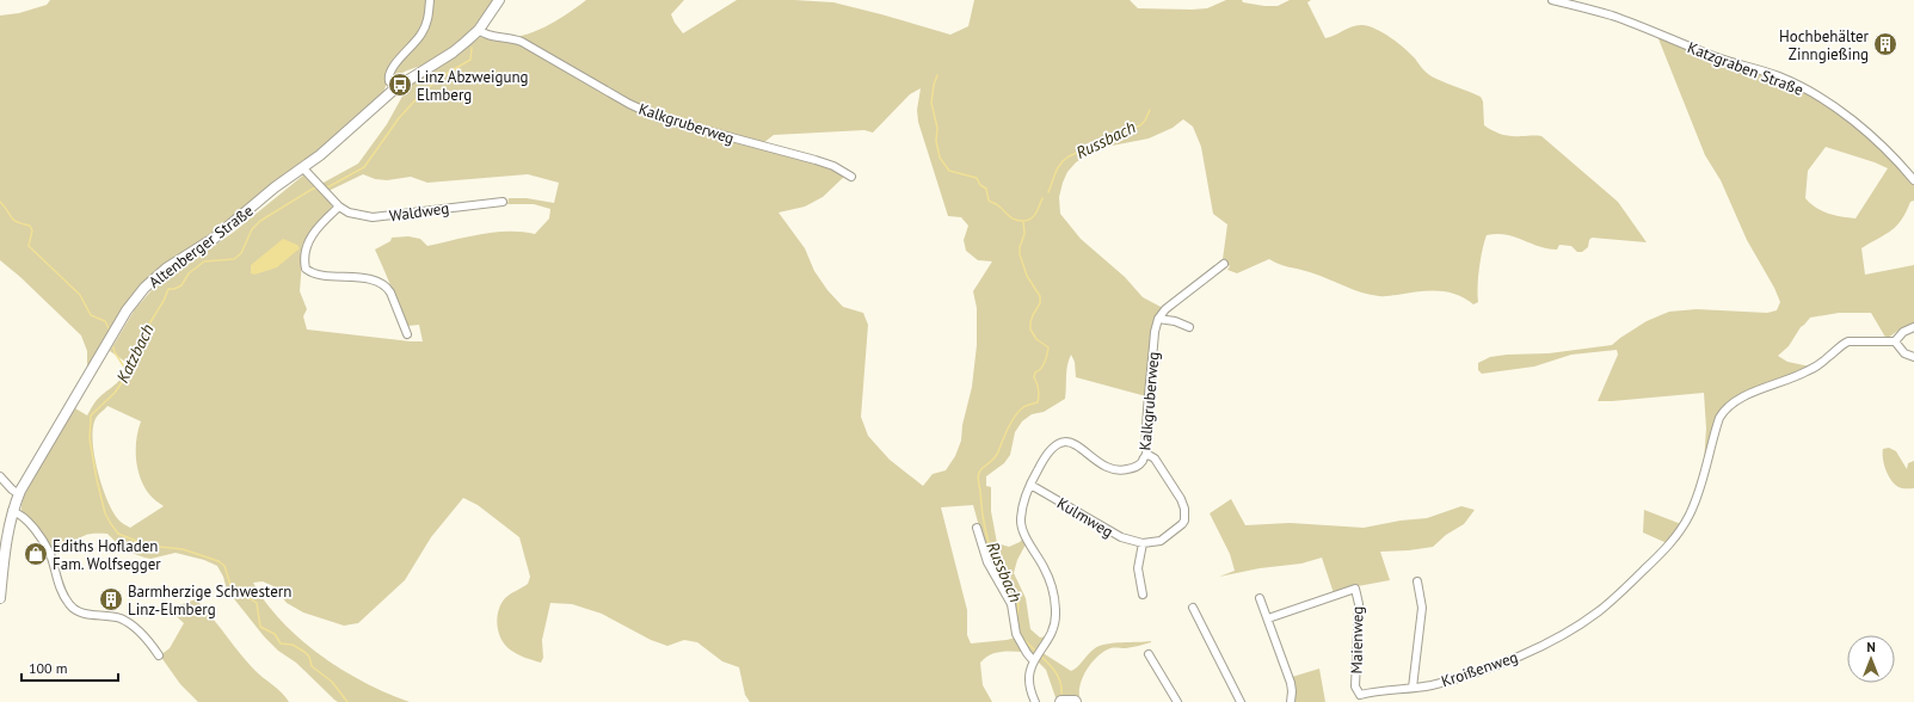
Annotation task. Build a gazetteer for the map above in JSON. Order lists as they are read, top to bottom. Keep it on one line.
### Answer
{"streets":{"street":["Katzgraben Straße","Kalkgruberweg","Waldweg","Altenberger Straße","Kulmweg","Maienweg","Kroißenweg"]},"crossings":[["Kalkgruberweg","Altenberger Straße"],["Kalkgruberweg","Kulmweg"],["Maienweg","Kroißenweg"]],"water":["Russbach","Katzbach"],"places":{"building":["Hochbehälter Zinngießing","Barmherzige Schwestern Linz-Elmberg"],"bus stop":["Linz Abzweigung Elmberg"],"shop":["Ediths Hofladen Fam. Wolfsegger"]},"scale_bar":"100 m","north":"top"}
